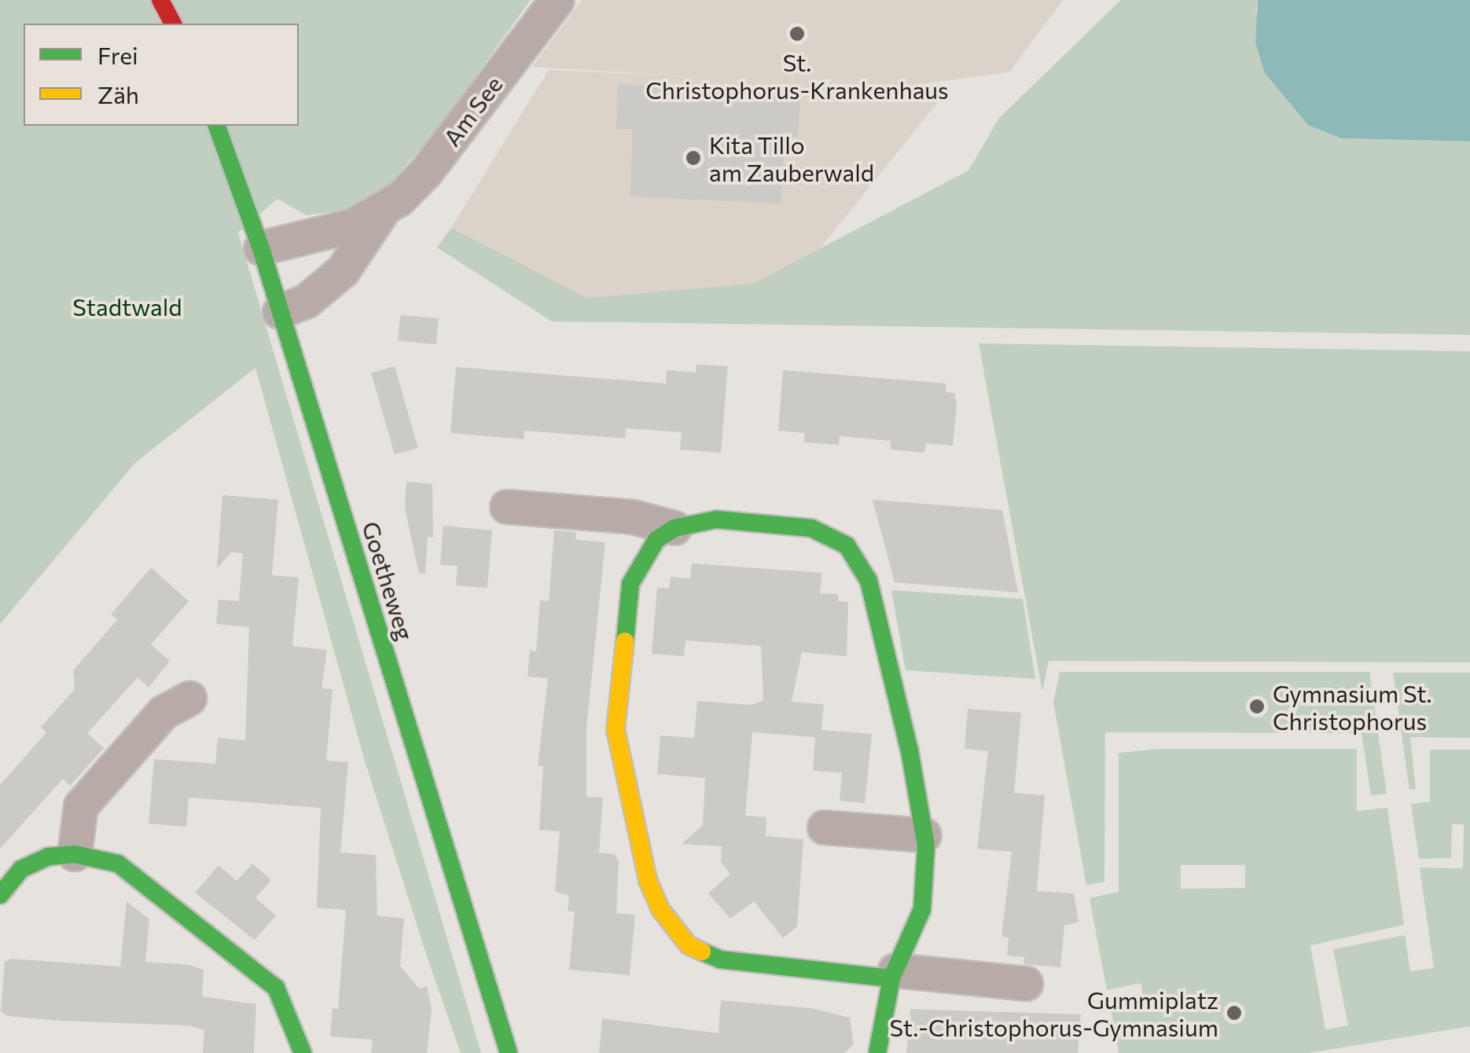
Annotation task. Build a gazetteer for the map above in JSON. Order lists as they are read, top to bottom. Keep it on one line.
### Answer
{"streets":{"street":["Am See","Goetheweg"]},"crossings":[["Am See","Goetheweg"]],"parks":["Stadtwald"],"places":["St. Christophorus-Krankenhaus","Kita Tillo am Zauberwald","Gymnasium St. Christophorus","Gummiplatz St.-Christophorus-Gymnasium"],"legend":["Frei","Zäh"]}
